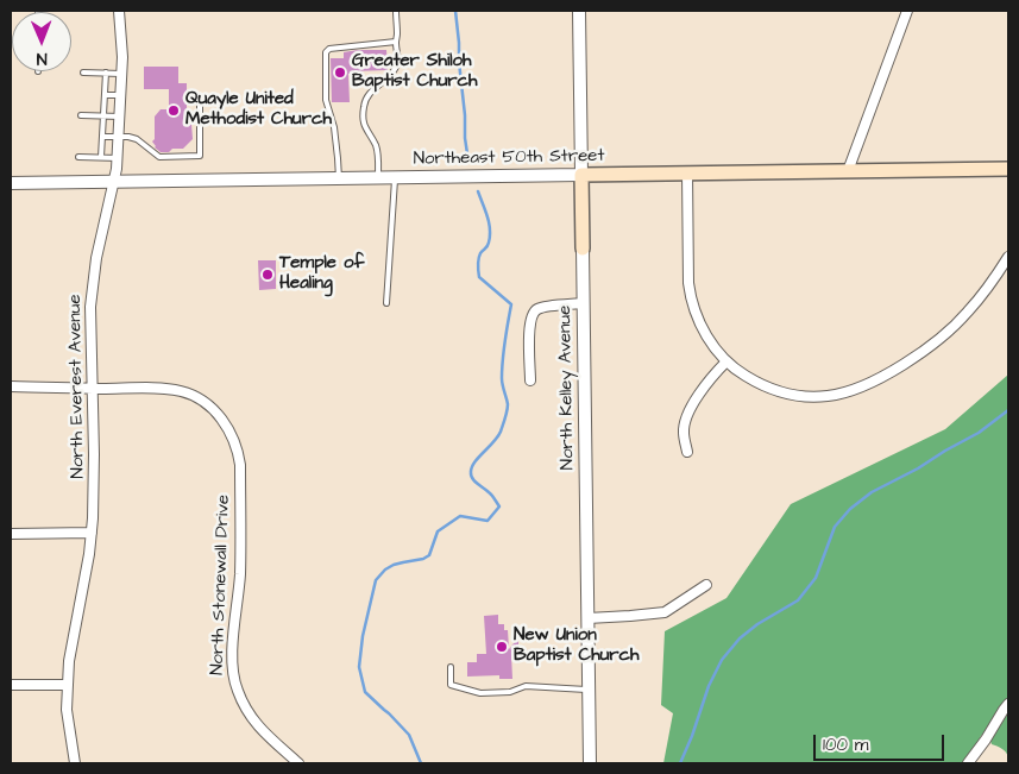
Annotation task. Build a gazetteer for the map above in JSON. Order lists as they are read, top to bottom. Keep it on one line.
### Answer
{"streets":{"main road":["Northeast 50th Street","North Kelley Avenue"],"street":["North Everest Avenue","North Stonewall Drive"]},"crossings":[["Northeast 50th Street","North Everest Avenue"],["Northeast 50th Street","North Kelley Avenue"],["North Everest Avenue","North Stonewall Drive"]],"places":["Greater Shiloh Baptist Church","Quayle United Methodist Church","Temple of Healing","New Union Baptist Church"],"scale_bar":"100 m","north":"bottom"}
